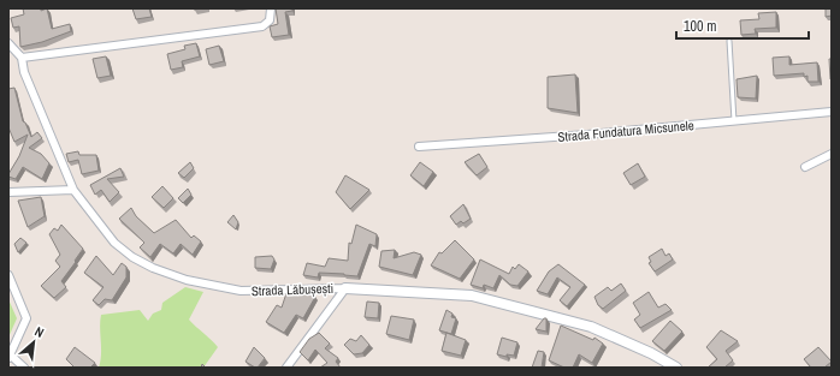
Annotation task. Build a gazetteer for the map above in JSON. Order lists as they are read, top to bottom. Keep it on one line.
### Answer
{"streets":{"street":["Strada Fundatura Micsunele","Strada Lăbușești"]},"scale_bar":"100 m","north":"top right"}
